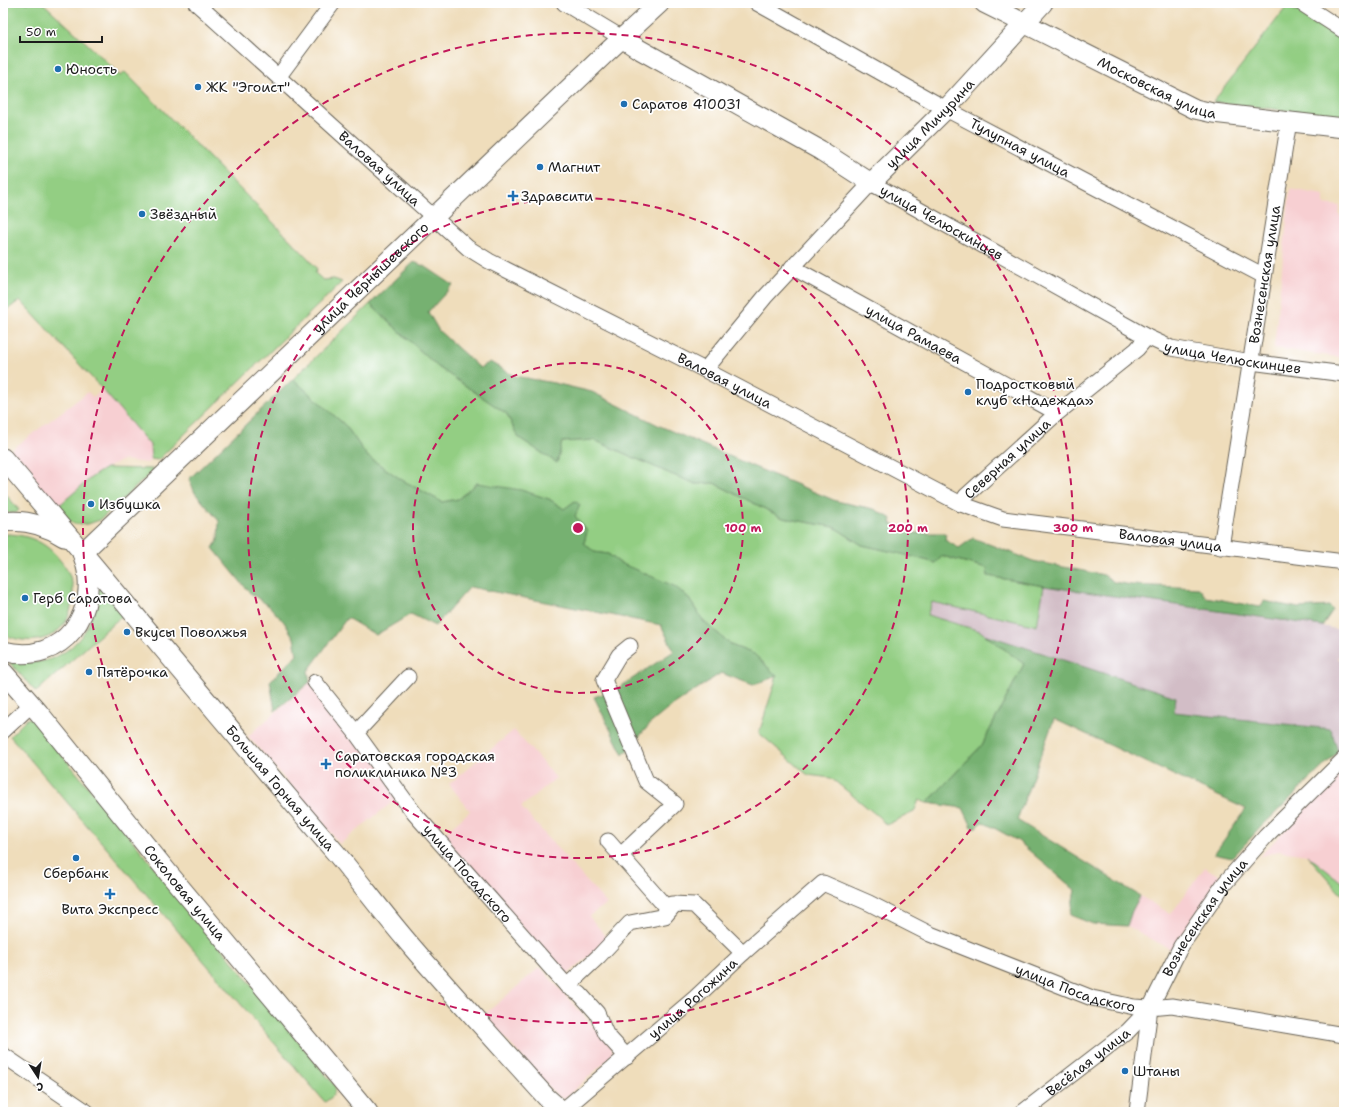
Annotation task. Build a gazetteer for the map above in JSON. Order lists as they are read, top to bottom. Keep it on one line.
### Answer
{"streets":{"main road":["Московская улица","улица Мичурина","улица Челюскинцев","улица Чернышевского","Большая Горная улица","Соколовая улица"],"street":["Тулупная улица","Валовая улица","Вознесенская улица","улица Рамаева","Северная улица","улица Посадского","улица Рогожина","Весёлая улица"]},"crossings":[["Московская улица","улица Мичурина"],["Московская улица","Вознесенская улица"],["улица Мичурина","Тулупная улица"],["улица Мичурина","Валовая улица"],["улица Мичурина","улица Челюскинцев"],["улица Мичурина","улица Рамаева"],["Тулупная улица","Вознесенская улица"],["Валовая улица","Вознесенская улица"],["Валовая улица","улица Чернышевского"],["Валовая улица","Северная улица"],["улица Челюскинцев","Вознесенская улица"],["улица Челюскинцев","улица Чернышевского"],["улица Челюскинцев","Северная улица"],["Вознесенская улица","улица Посадского"],["Вознесенская улица","Весёлая улица"],["улица Чернышевского","Большая Горная улица"],["улица Рамаева","Северная улица"],["Большая Горная улица","улица Рогожина"],["улица Посадского","улица Рогожина"],["улица Посадского","Весёлая улица"]],"places":{"other":["Юность","ЖК \"Эгоист\"","Саратов 410031","Магнит","Звёздный","Подростковый клуб «Надежда»","Избушка","Герб Саратова","Вкусы Поволжья","Пятёрочка","Сбербанк","Штаны"],"health":["Здравсити","Саратовская городская поликлиника №3","Вита Экспресс"]},"scale_bar":"50 m","north":"bottom","rings":["100 m","200 m","300 m"]}
